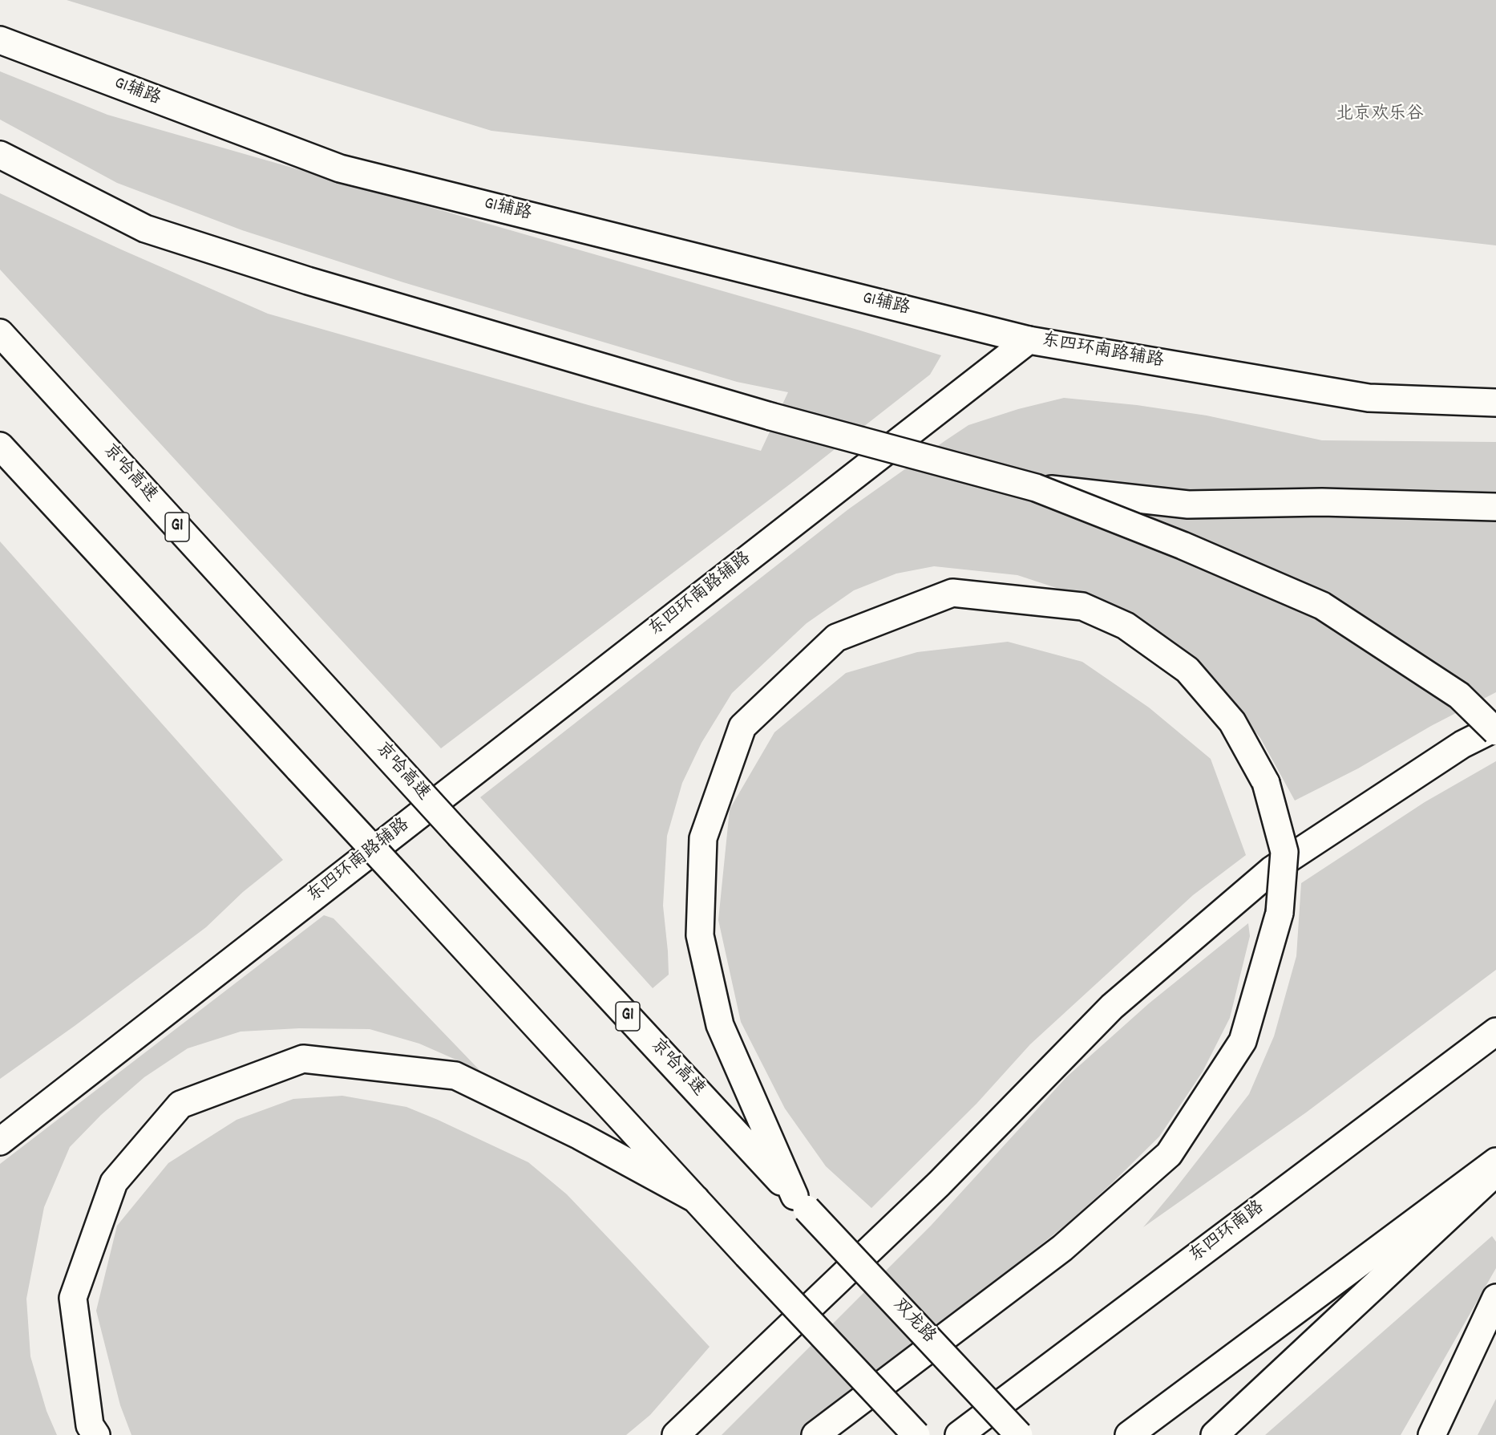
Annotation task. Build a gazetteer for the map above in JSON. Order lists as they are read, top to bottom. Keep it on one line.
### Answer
{"streets":{"main road":["G1辅路","东四环南路辅路","京哈高速","G1","东四环南路","双龙路"]},"crossings":[["G1辅路","东四环南路辅路"],["京哈高速","双龙路"]],"parks":["北京欢乐谷"]}
